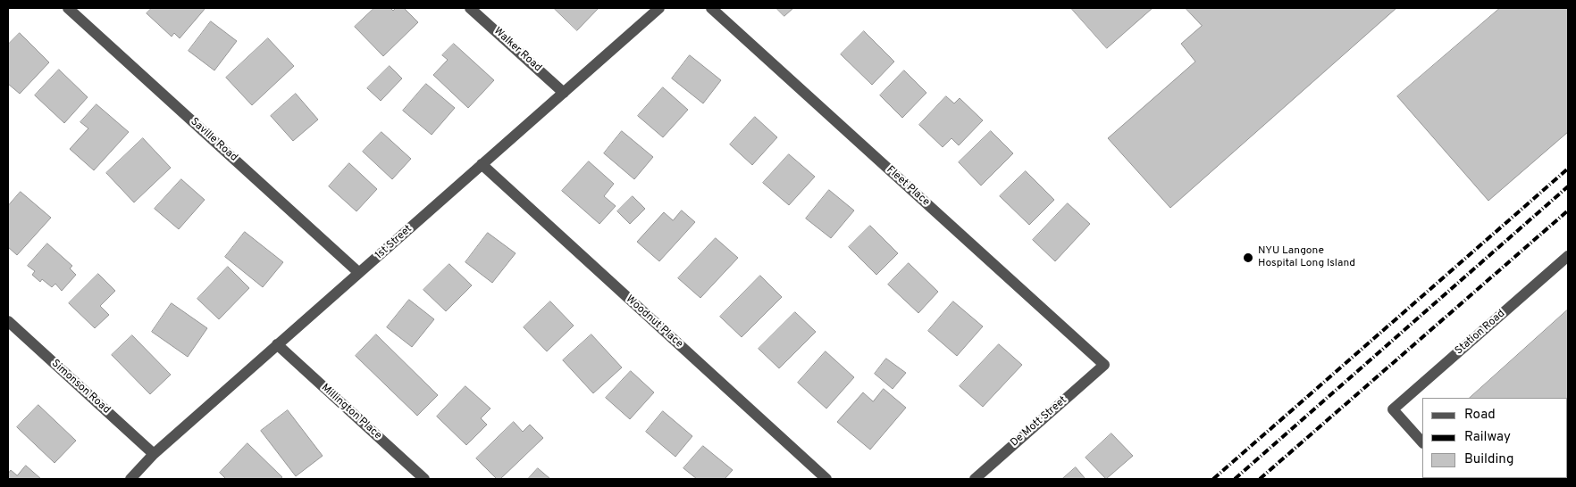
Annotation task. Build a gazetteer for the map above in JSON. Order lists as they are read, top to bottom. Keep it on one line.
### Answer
{"streets":{"street":["Walker Road","Saville Road","Fleet Place","1st Street","Woodnut Place","Station Road","Simonson Road","Millington Place","De Mott Street"]},"crossings":[["Walker Road","1st Street"],["Saville Road","1st Street"],["Fleet Place","De Mott Street"],["1st Street","Woodnut Place"],["1st Street","Simonson Road"],["1st Street","Millington Place"]],"places":["NYU Langone Hospital Long Island"],"legend":["Road","Railway","Building"]}
